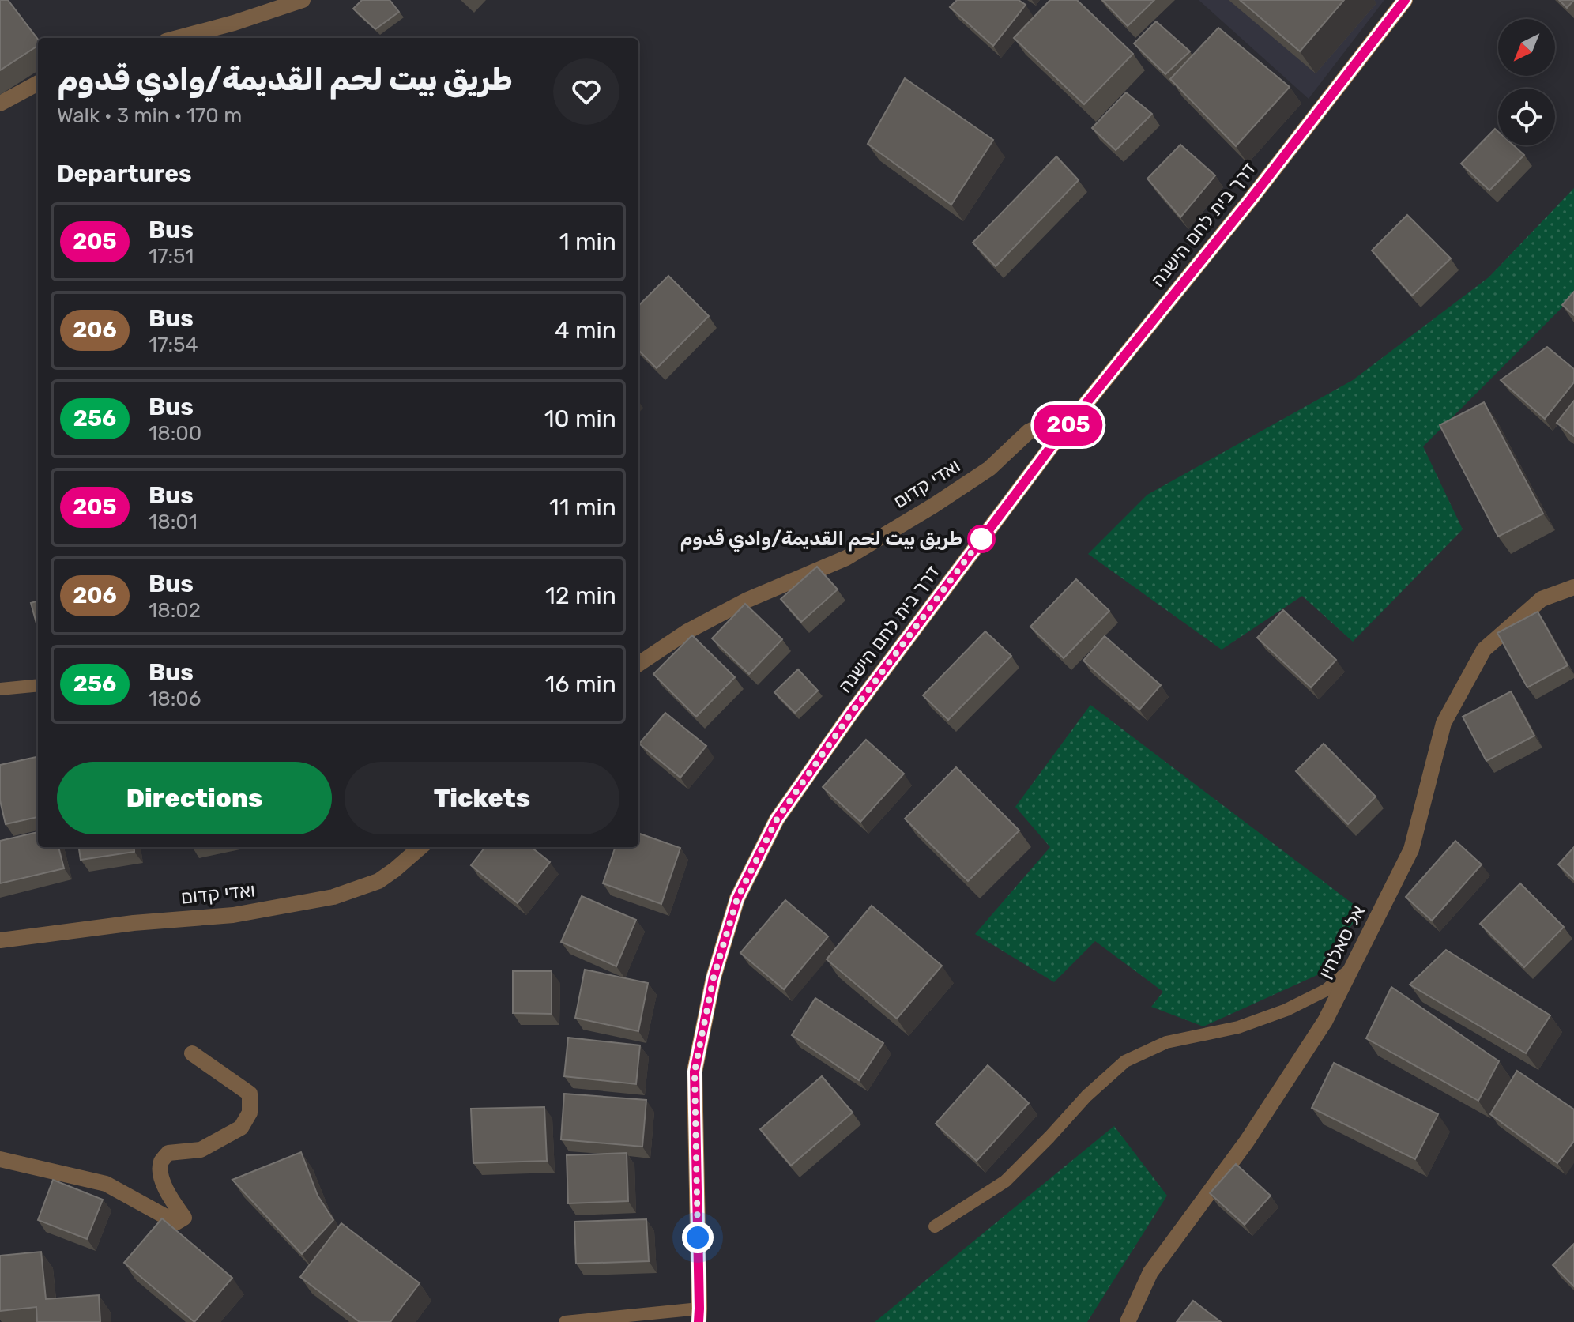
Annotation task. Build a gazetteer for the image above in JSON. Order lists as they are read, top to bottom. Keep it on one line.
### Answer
{"streets":{"street":["דרך בית לחם הישנה","ואדי קדום","אל סאלחין"]},"crossings":[["דרך בית לחם הישנה","ואדי קדום"]],"places":["طريق بيت لحم القديمة/وادي قدوم"],"lines":["bus line 205"],"north":"bottom left","page":{"on_map":"205","heading":[["طريق بيت لحم القديمة/وادي قدوم","Walk · 3 min · 170 m"],"Departures"],"list":[{"mark":"205","name":"Bus","note":"17:51","value":"1 min"},{"mark":"206","name":"Bus","note":"17:54","value":"4 min"},{"mark":"256","name":"Bus","note":"18:00","value":"10 min"},{"mark":"205","name":"Bus","note":"18:01","value":"11 min"},{"mark":"206","name":"Bus","note":"18:02","value":"12 min"},{"mark":"256","name":"Bus","note":"18:06","value":"16 min"}],"buttons":["Directions","Tickets"]}}
